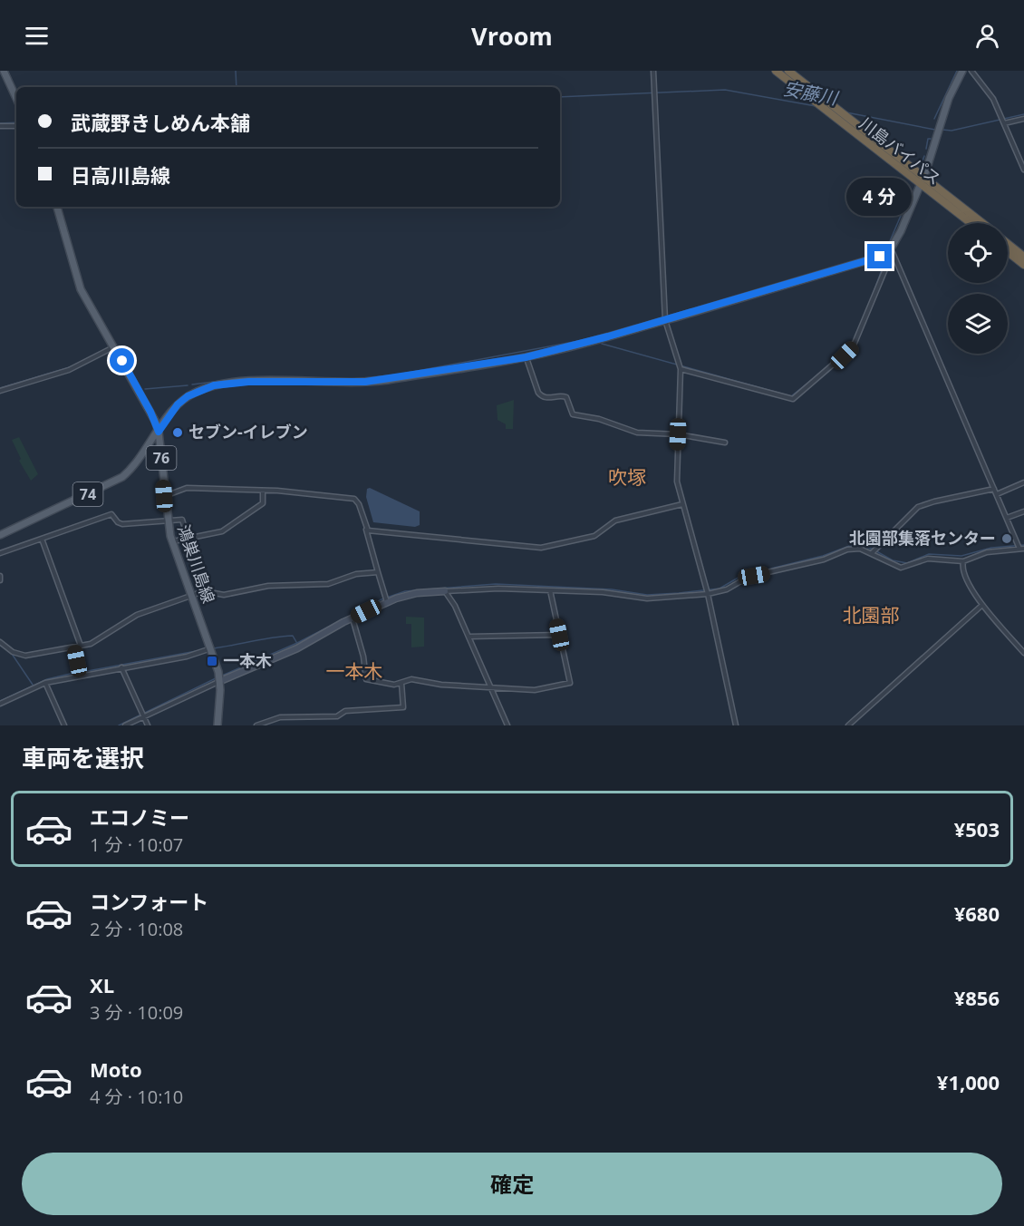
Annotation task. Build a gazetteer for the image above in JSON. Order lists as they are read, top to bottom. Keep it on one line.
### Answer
{"streets":{"highway":["川島バイパス"],"main road":["76","74","鴻巣川島線"]},"crossings":[["74","鴻巣川島線"]],"districts":["吹塚","北園部","一本木"],"water":["安藤川"],"places":{"other":["セブン-イレブン","北園部集落センター"],"transit":["一本木"]},"page":{"header":"Vroom","banner":["武蔵野きしめん本舗","日高川島線"],"bubble":"4 分","heading":"車両を選択","list":[{"name":"エコノミー","note":"1 分 · 10:07","value":"¥503"},{"name":"コンフォート","note":"2 分 · 10:08","value":"¥680"},{"name":"XL","note":"3 分 · 10:09","value":"¥856"},{"name":"Moto","note":"4 分 · 10:10","value":"¥1,000"}],"buttons":"確定"}}
